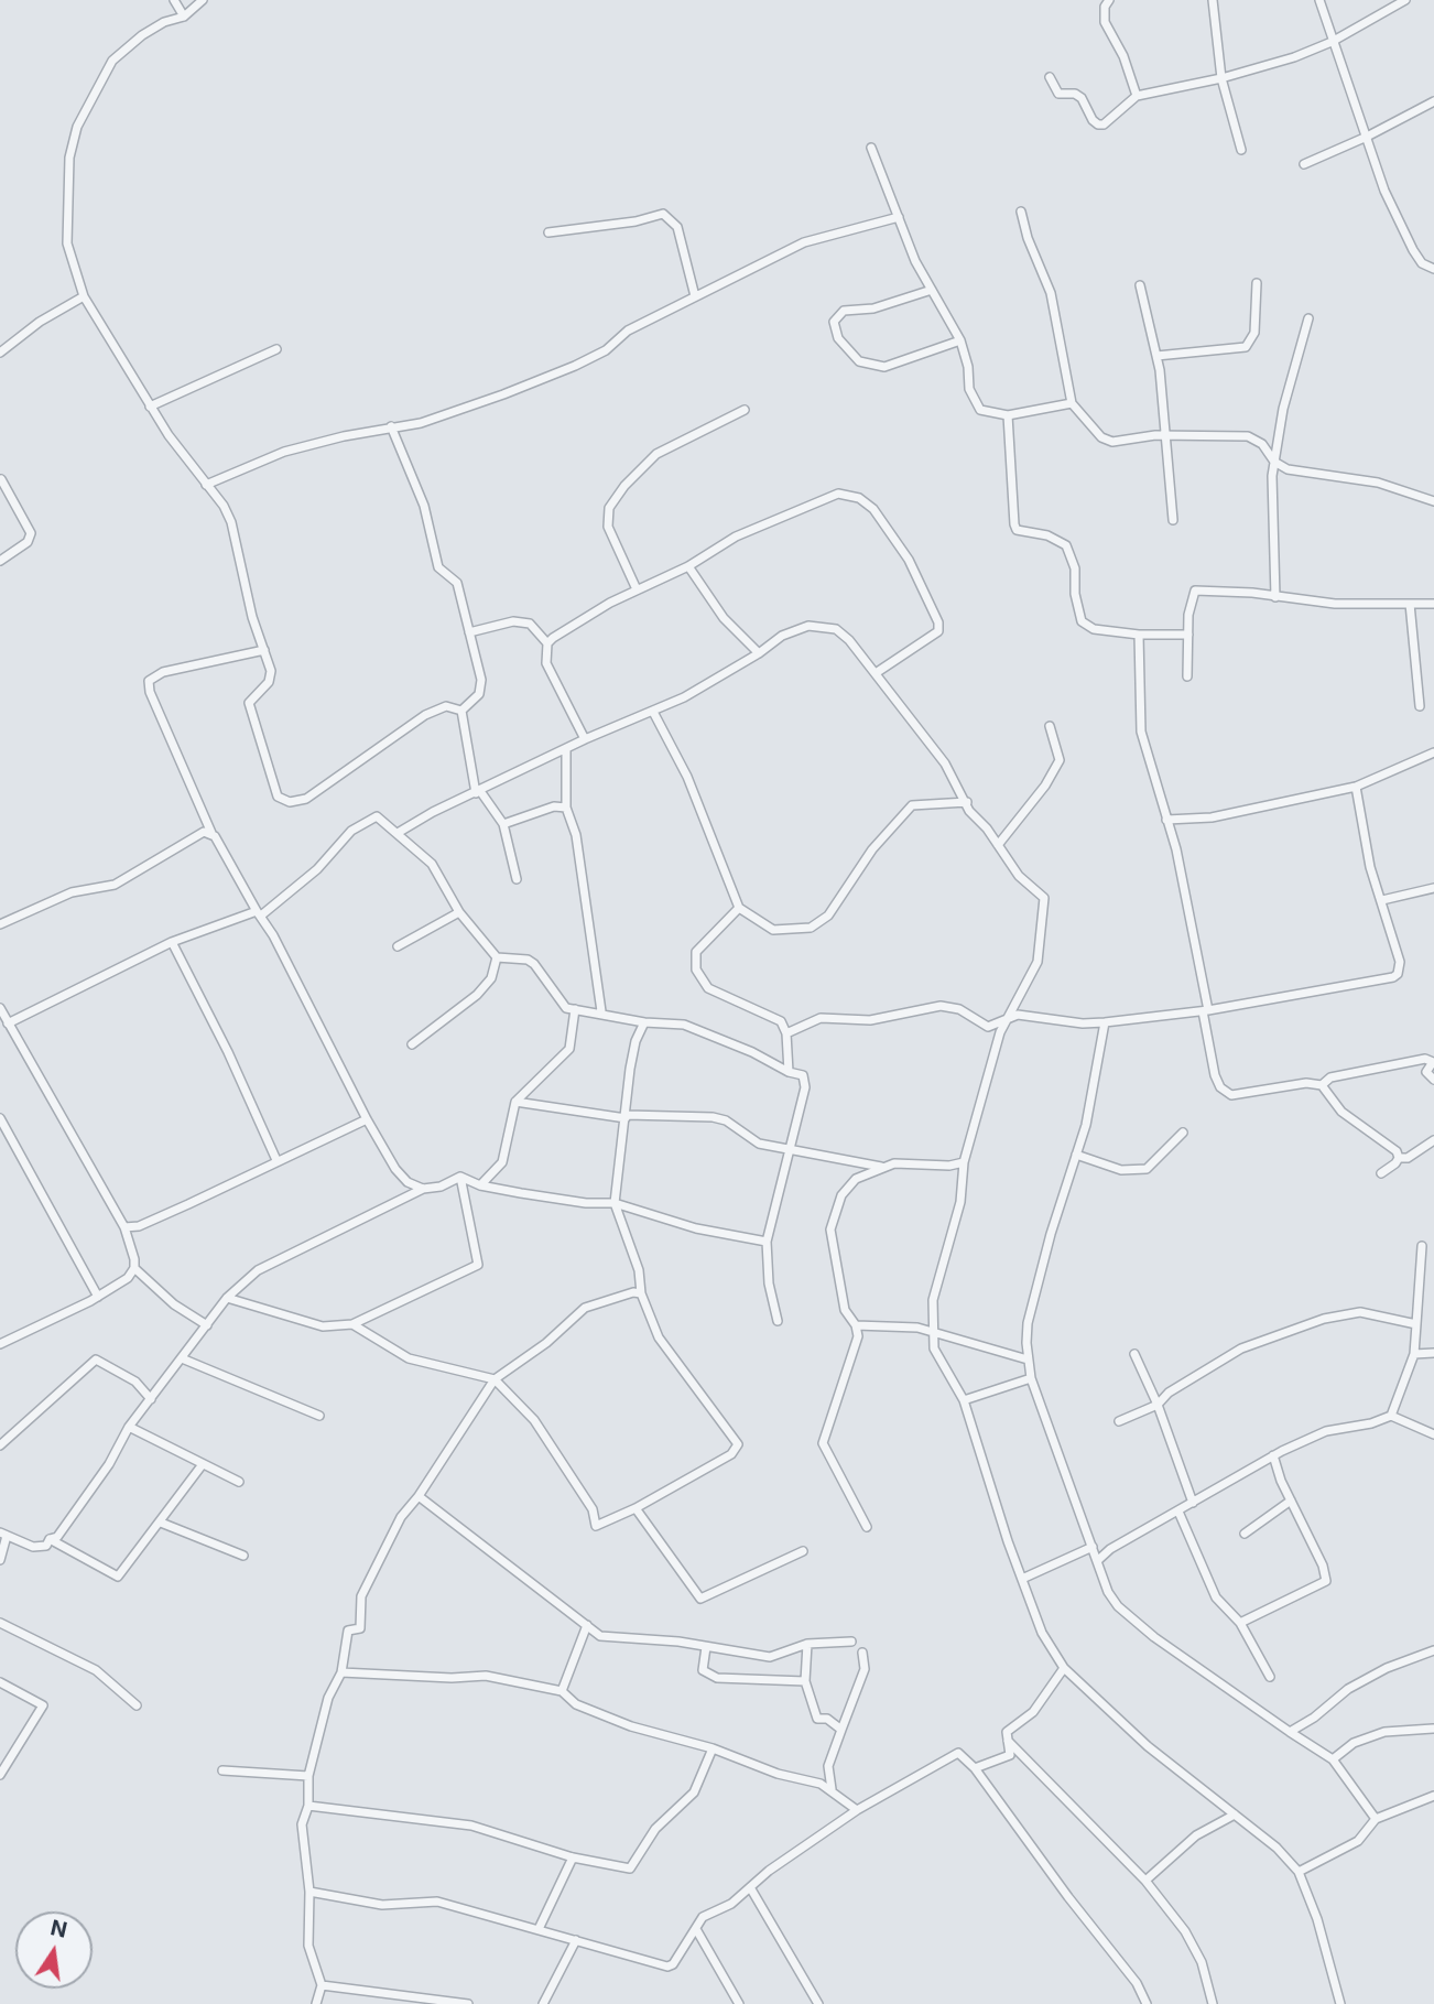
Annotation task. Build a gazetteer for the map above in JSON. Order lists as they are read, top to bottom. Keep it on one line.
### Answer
{"north":"top"}
